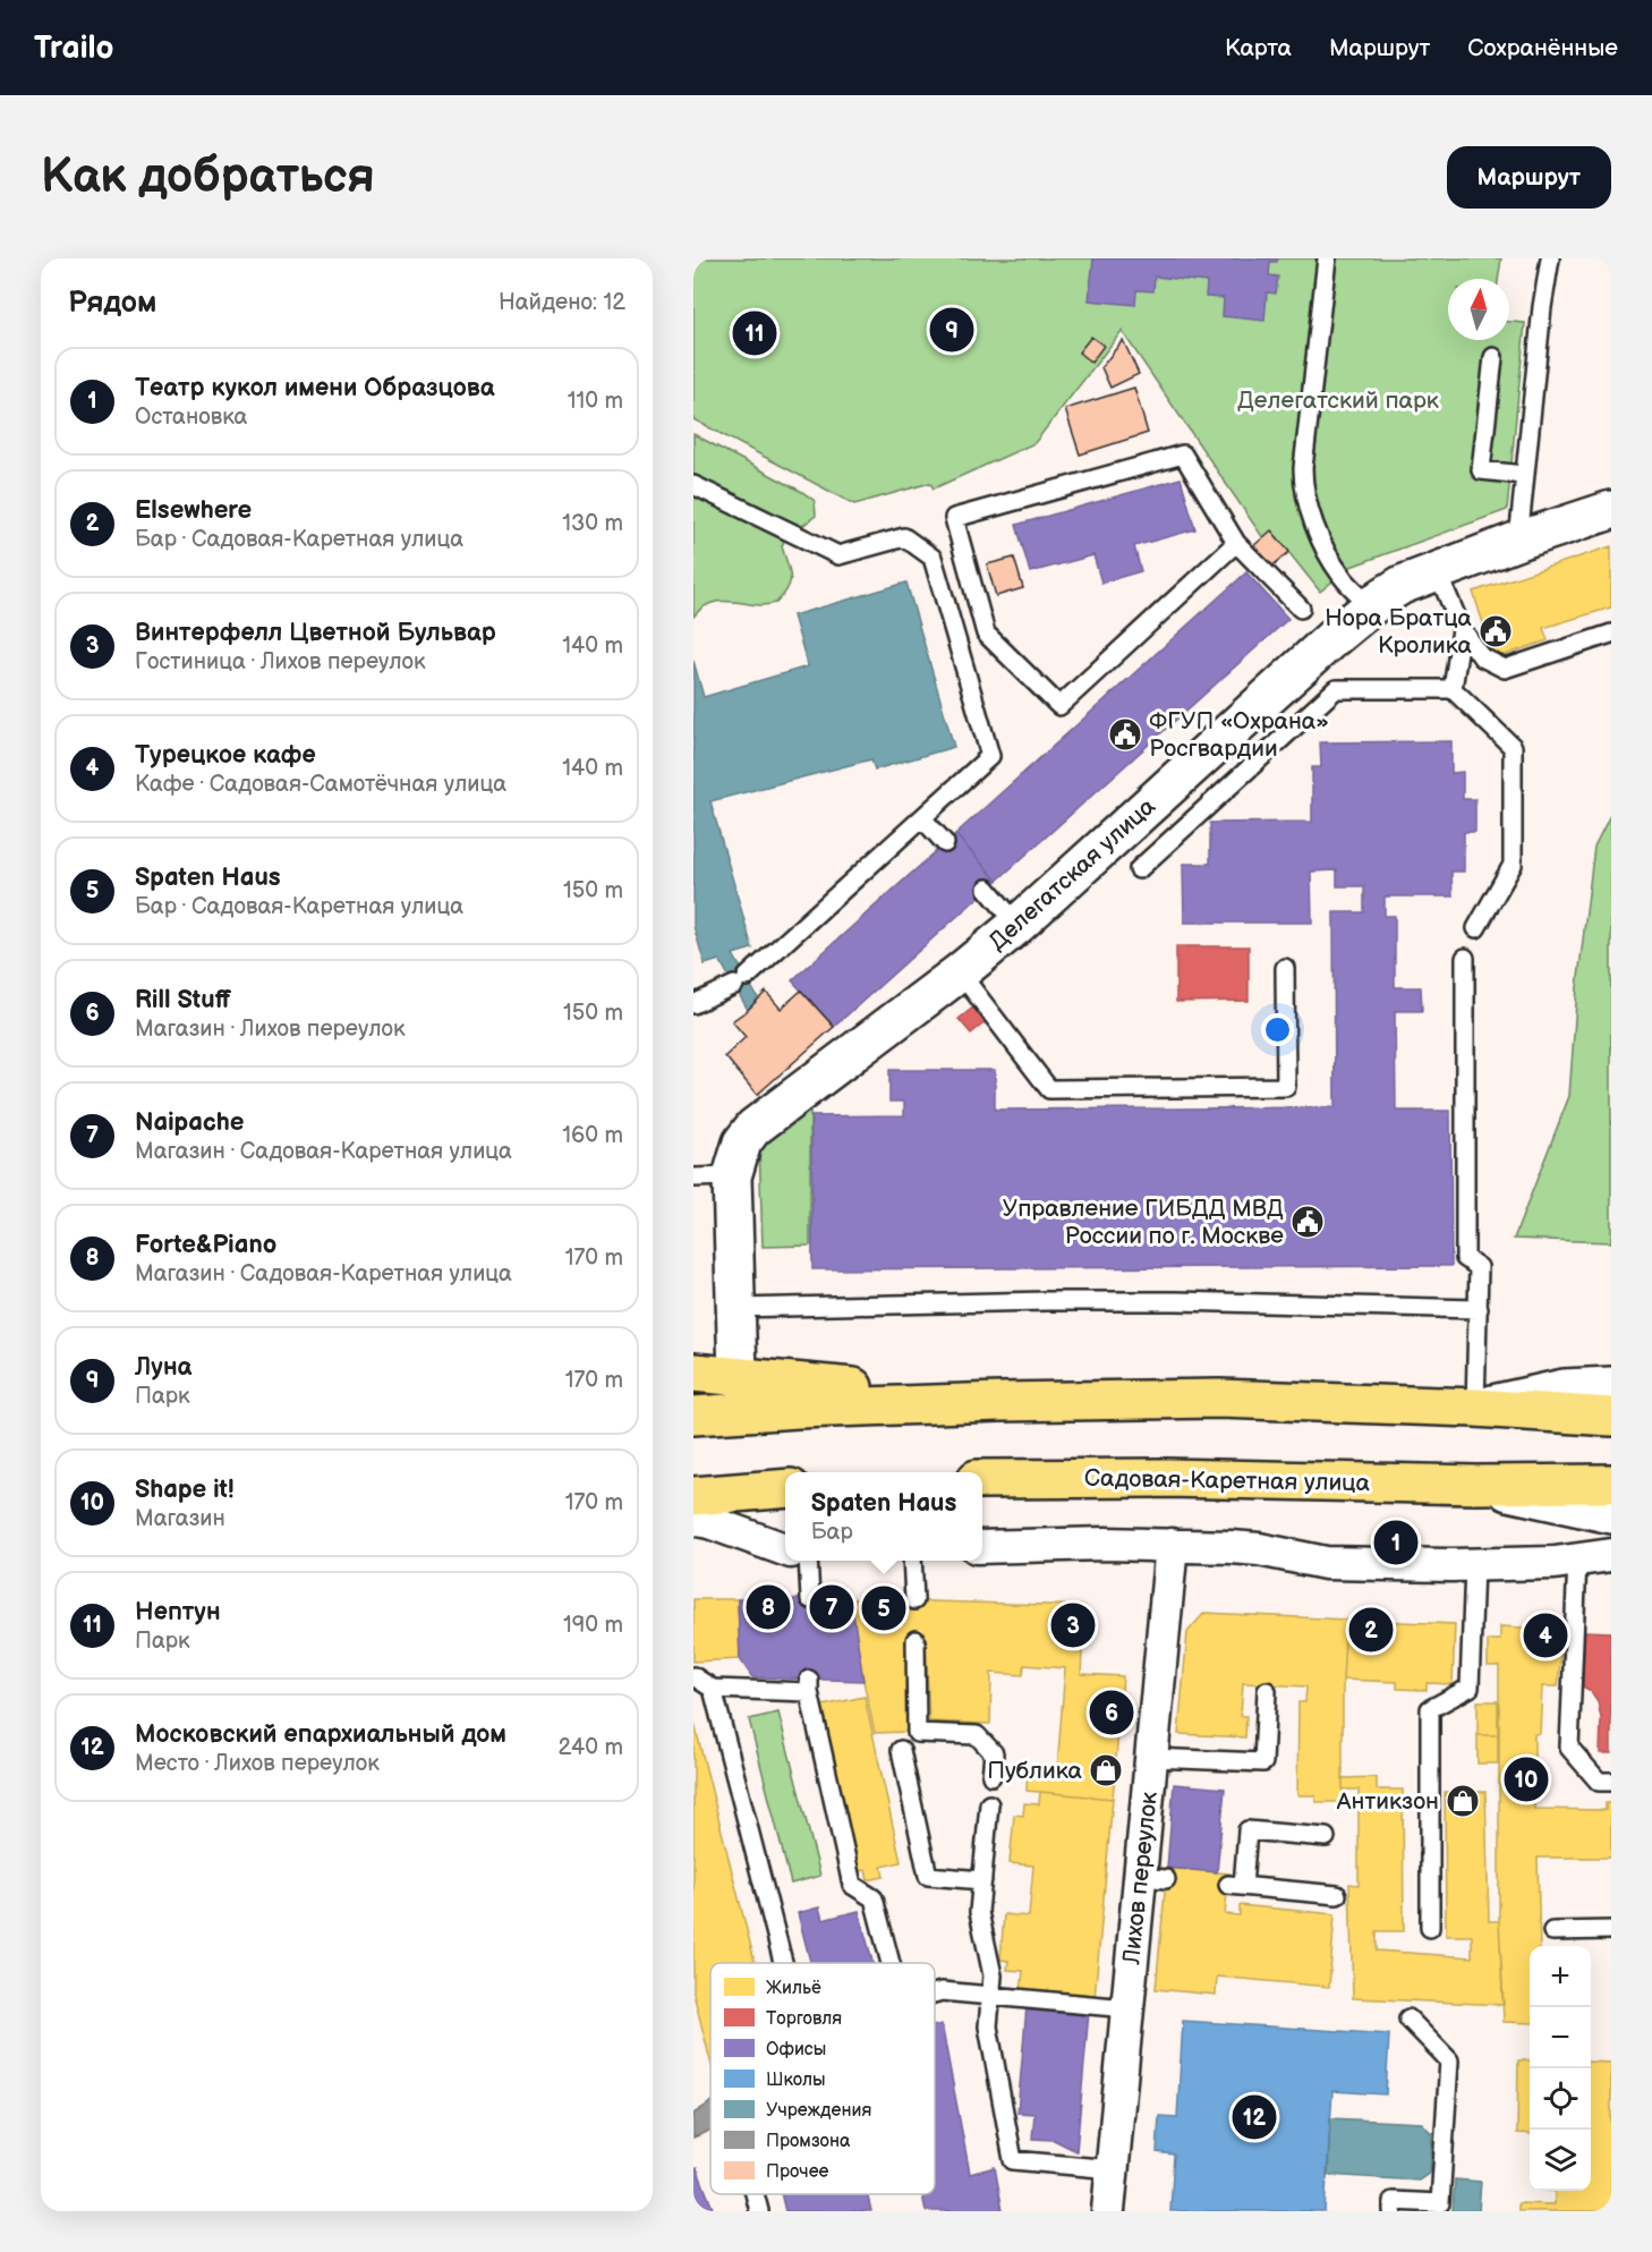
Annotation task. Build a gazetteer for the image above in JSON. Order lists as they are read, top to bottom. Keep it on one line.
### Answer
{"streets":{"main road":["Садовая-Каретная улица"],"street":["Делегатская улица","Лихов переулок"]},"parks":["Делегатский парк"],"places":{"public building":["Нора Братца Кролика","ФГУП «Охрана» Росгвардии","Управление ГИБДД МВД России по г. Москве"],"shop":["Публика","Антикзон"]},"legend":["Жильё","Торговля","Офисы","Школы","Учреждения","Промзона","Прочее"],"north":"top","page":{"header":"Trailo","nav":["Карта","Маршрут","Сохранённые"],"buttons":"Маршрут","title":"Как добраться","heading":["Рядом","Найдено: 12"],"pins":["9","11","1","7","8","5","3","2","4","6","10","12"],"list":[{"mark":"1","name":"Театр кукол имени Образцова","note":"Остановка","value":"110 m"},{"mark":"2","name":"Elsewhere","note":"Бар · Садовая-Каретная улица","value":"130 m"},{"mark":"3","name":"Винтерфелл Цветной Бульвар","note":"Гостиница · Лихов переулок","value":"140 m"},{"mark":"4","name":"Турецкое кафе","note":"Кафе · Садовая-Самотёчная улица","value":"140 m"},{"mark":"5","name":"Spaten Haus","note":"Бар · Садовая-Каретная улица","value":"150 m"},{"mark":"6","name":"Rill Stuff","note":"Магазин · Лихов переулок","value":"150 m"},{"mark":"7","name":"Naipache","note":"Магазин · Садовая-Каретная улица","value":"160 m"},{"mark":"8","name":"Forte&Piano","note":"Магазин · Садовая-Каретная улица","value":"170 m"},{"mark":"9","name":"Луна","note":"Парк","value":"170 m"},{"mark":"10","name":"Shape it!","note":"Магазин","value":"170 m"},{"mark":"11","name":"Нептун","note":"Парк","value":"190 m"},{"mark":"12","name":"Московский епархиальный дом","note":"Место · Лихов переулок","value":"240 m"}],"popup":["Spaten Haus","Бар"],"map_buttons":["+","−"]}}
